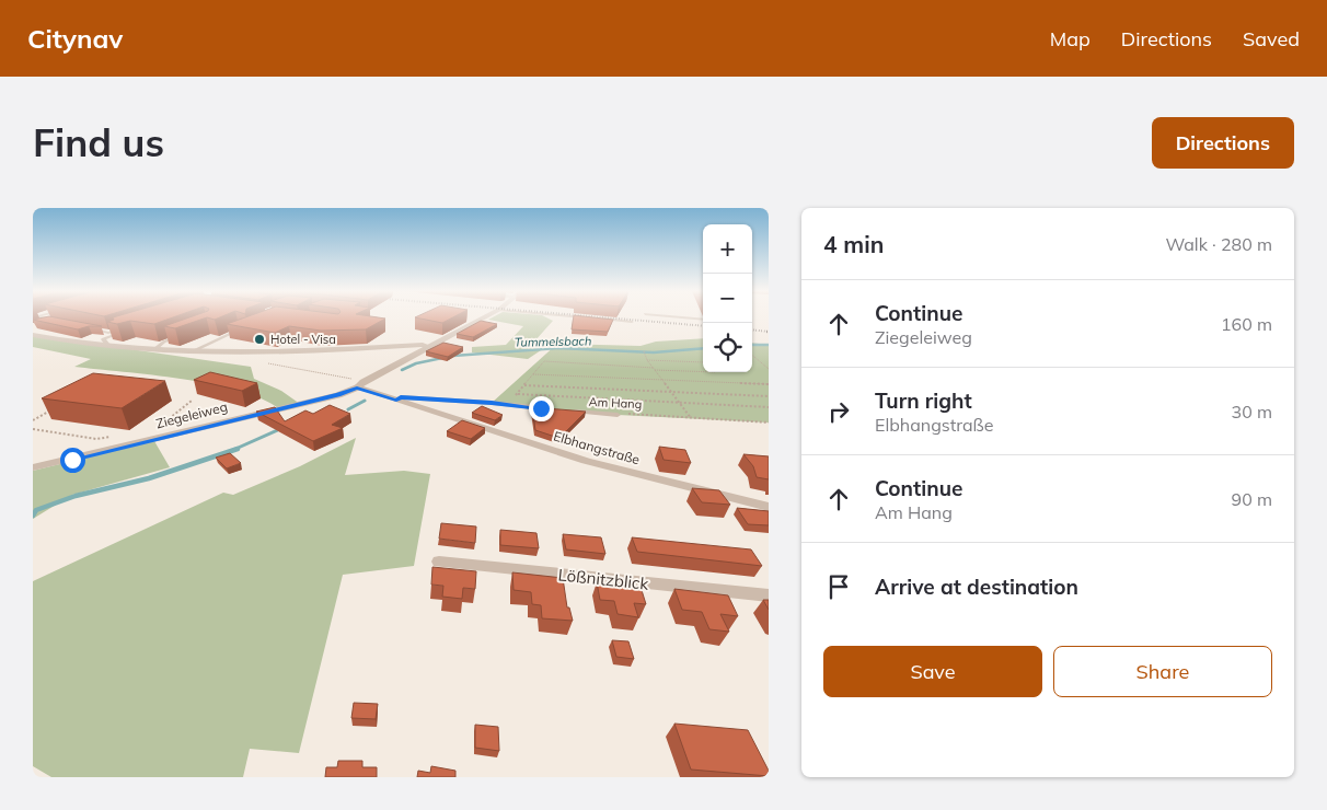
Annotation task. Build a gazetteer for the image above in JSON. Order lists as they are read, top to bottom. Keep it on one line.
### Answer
{"streets":{"street":["Ziegeleiweg","Elbhangstraße","Lößnitzblick"],"lane":["Am Hang"]},"crossings":[["Ziegeleiweg","Elbhangstraße"]],"water":["Tummelsbach"],"places":["Hotel - Visa"],"page":{"header":"Citynav","nav":["Map","Directions","Saved"],"buttons":["Directions",["Save","Share"]],"title":"Find us","heading":["4 min","Walk · 280 m"],"map_buttons":["+","−"],"list":[["Continue","Ziegeleiweg","160 m"],["Turn right","Elbhangstraße","30 m"],["Continue","Am Hang","90 m"],"Arrive at destination"]}}
